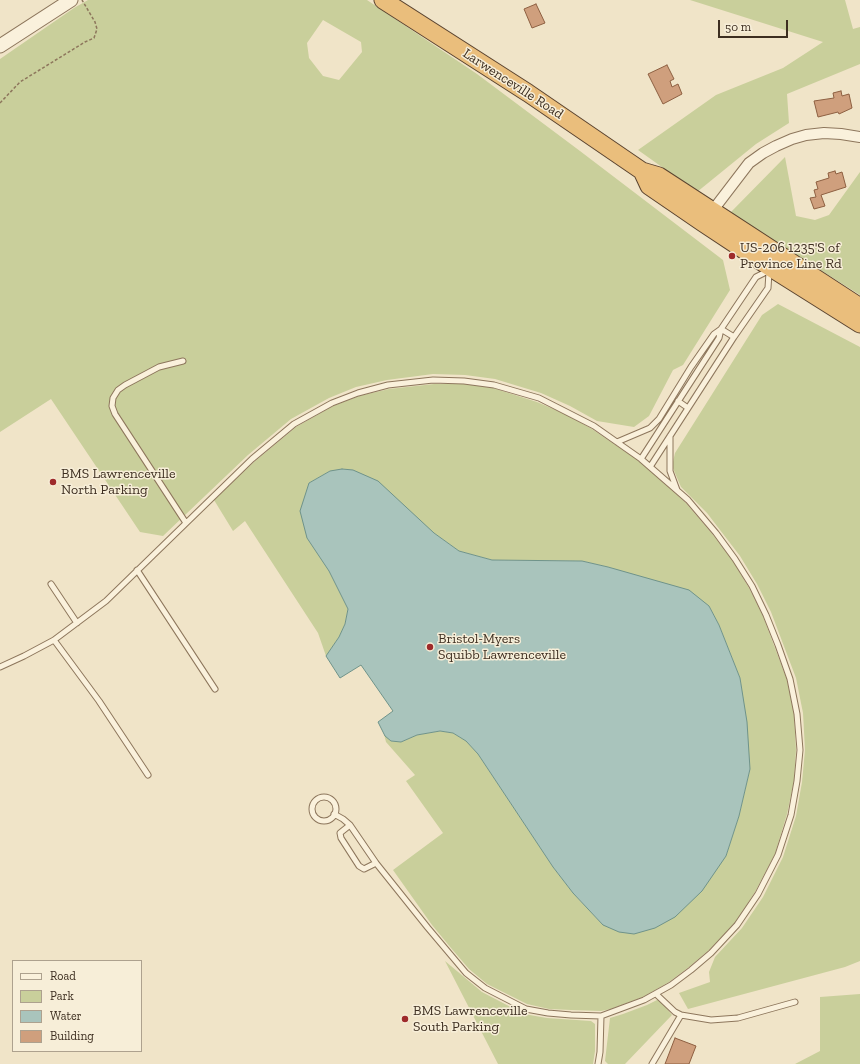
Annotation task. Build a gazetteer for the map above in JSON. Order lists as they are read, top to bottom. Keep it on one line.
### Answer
{"streets":{"highway":["Larwenceville Road"]},"places":["US-206 1235'S of Province Line Rd","BMS Lawrenceville North Parking","Bristol-Myers Squibb Lawrenceville","BMS Lawrenceville South Parking"],"legend":["Road","Park","Water","Building"],"scale_bar":"50 m"}
